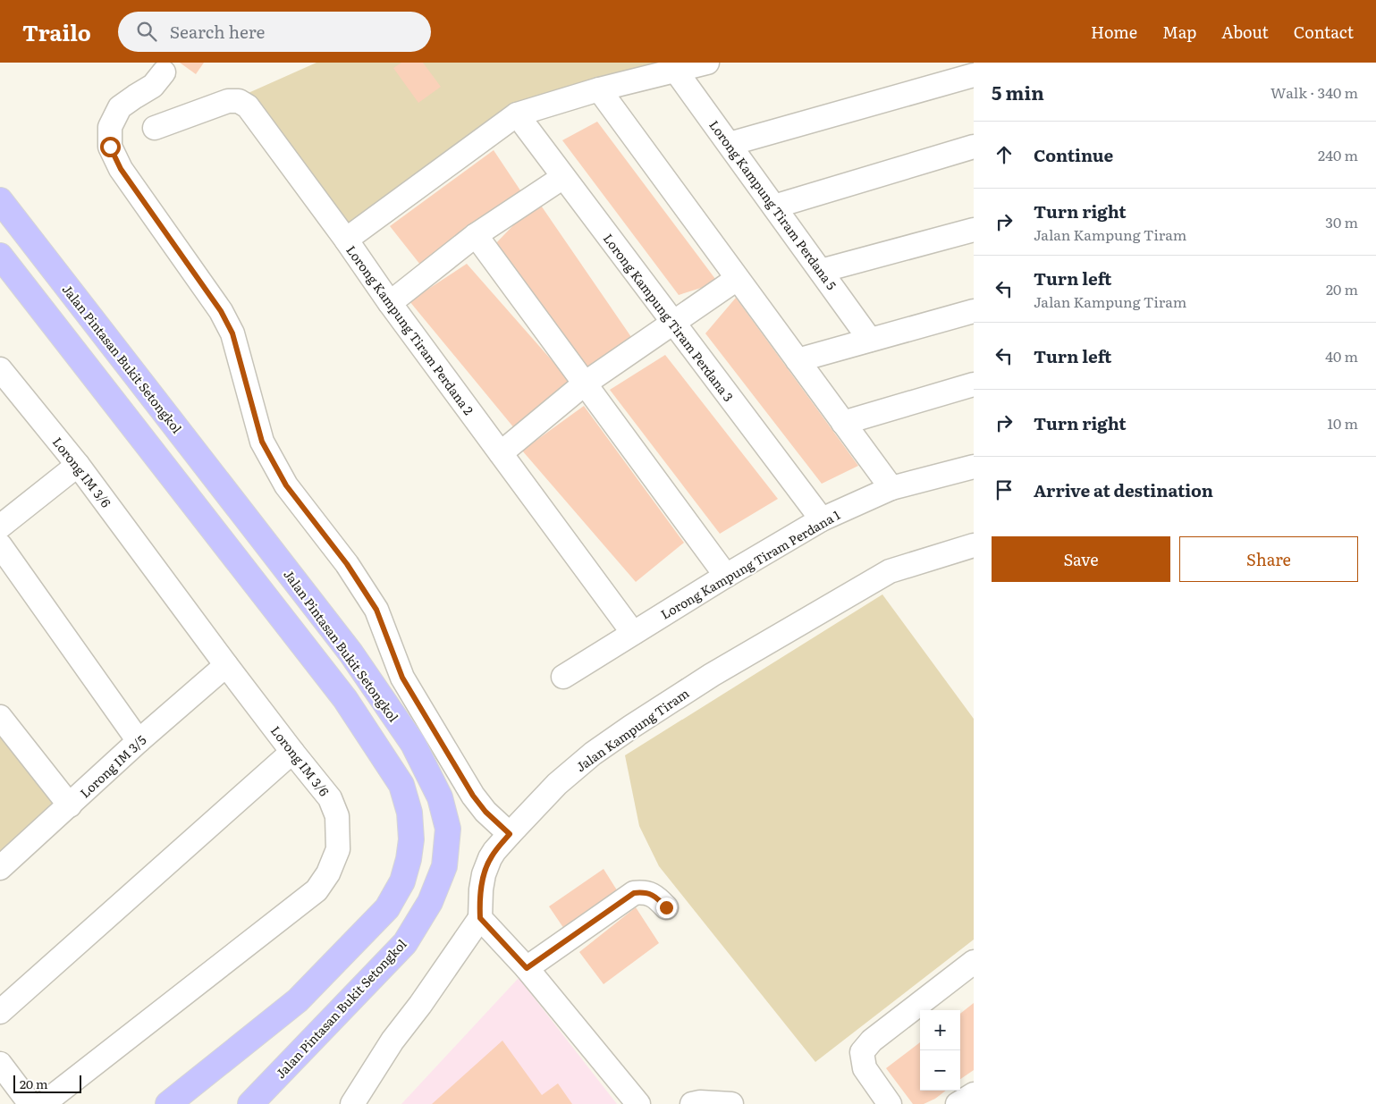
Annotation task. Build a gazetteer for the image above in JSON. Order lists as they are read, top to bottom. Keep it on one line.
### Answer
{"streets":{"main road":["Jalan Pintasan Bukit Setongkol"],"street":["Lorong Kampung Tiram Perdana 5","Lorong Kampung Tiram Perdana 3","Lorong Kampung Tiram Perdana 2","Lorong IM 3/6","Lorong Kampung Tiram Perdana 1","Jalan Kampung Tiram","Lorong IM 3/5"]},"crossings":[["Lorong Kampung Tiram Perdana 3","Lorong Kampung Tiram Perdana 1"],["Lorong Kampung Tiram Perdana 2","Lorong Kampung Tiram Perdana 1"],["Lorong IM 3/6","Lorong IM 3/5"]],"scale_bar":"20 m","page":{"header":"Trailo","search":"Search here","nav":["Home","Map","About","Contact"],"heading":["5 min","Walk · 340 m"],"list":[["Continue","240 m"],["Turn right","Jalan Kampung Tiram","30 m"],["Turn left","Jalan Kampung Tiram","20 m"],["Turn left","40 m"],["Turn right","10 m"],"Arrive at destination"],"buttons":["Save","Share"],"map_buttons":["+","−"],"scale":"20 m"}}
